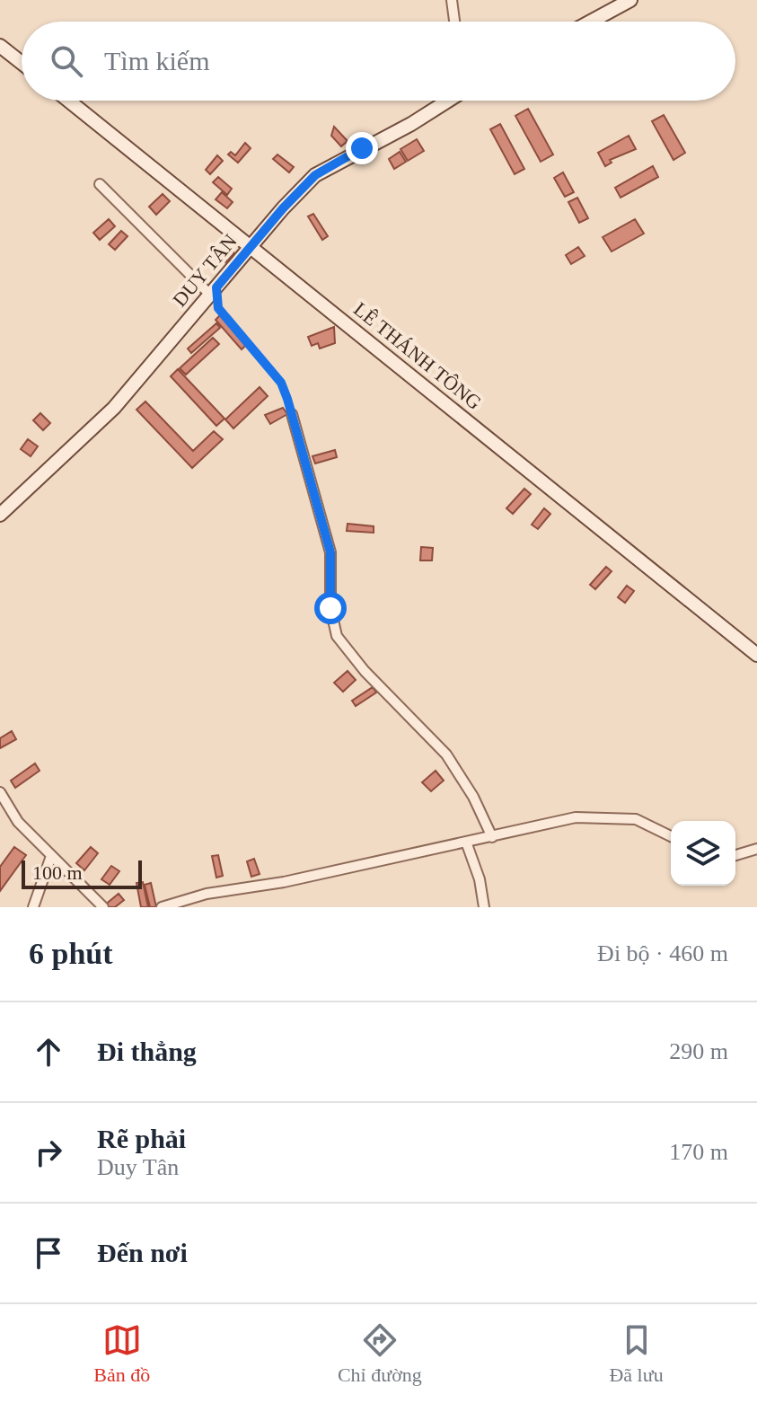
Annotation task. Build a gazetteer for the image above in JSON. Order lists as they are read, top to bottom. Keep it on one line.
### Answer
{"streets":{"street":["DUY TÂN","LÊ THÁNH TÔNG"]},"crossings":[["DUY TÂN","LÊ THÁNH TÔNG"]],"scale_bar":"100 m","page":{"search":"Tìm kiếm","scale":"100 m","heading":["6 phút","Đi bộ · 460 m"],"list":[["Đi thẳng","290 m"],["Rẽ phải","Duy Tân","170 m"],"Đến nơi"],"nav":["Bản đồ","Chỉ đường","Đã lưu"]}}
